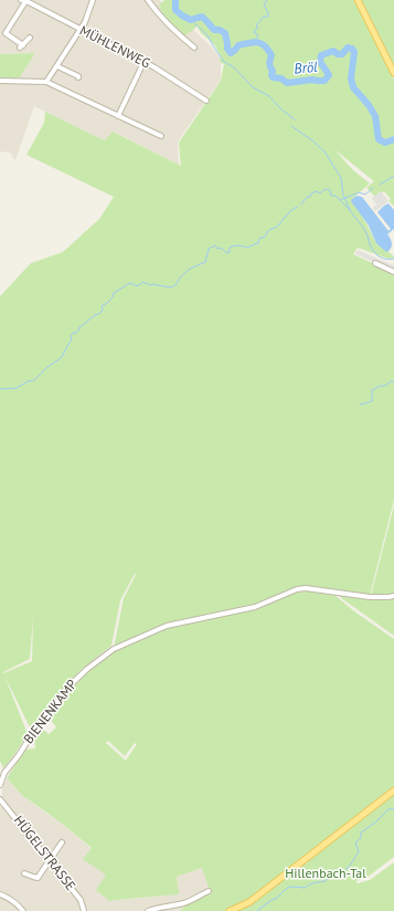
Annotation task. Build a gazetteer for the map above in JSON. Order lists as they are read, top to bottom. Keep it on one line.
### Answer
{"streets":{"street":["MÜHLENWEG","BIENENKAMP","HÜGELSTRASSE"]},"water":["Bröl"],"parks":["Hillenbach-Tal"]}
